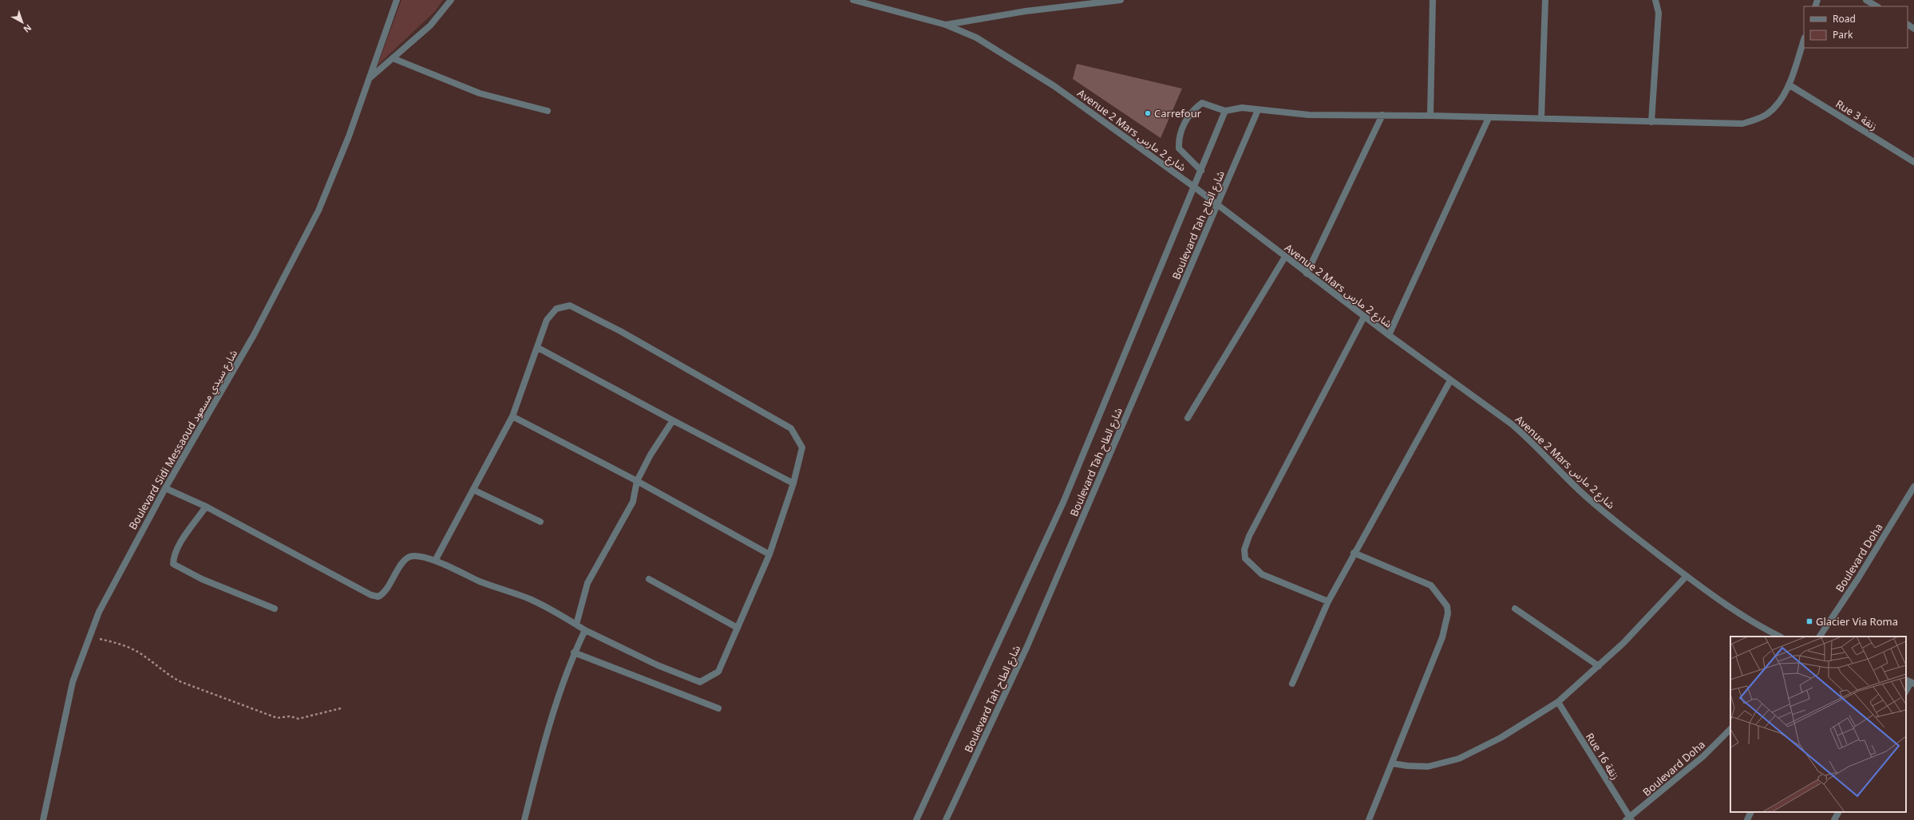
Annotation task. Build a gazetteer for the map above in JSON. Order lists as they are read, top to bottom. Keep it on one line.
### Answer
{"streets":{"street":["Rue 3 زنقة","Avenue 2 Mars شارع 2 مارس","Boulevard Tah شارع الطاح","Boulevard Sidi Messaoud شارع سيدي مسعود","Boulevard Doha","Rue 16 زنقة"]},"crossings":[["Avenue 2 Mars شارع 2 مارس","Boulevard Tah شارع الطاح"],["Boulevard Doha","Rue 16 زنقة"]],"places":{"other":["Carrefour"],"transit":["Glacier Via Roma"]},"legend":["Road","Park"],"north":"bottom right"}
